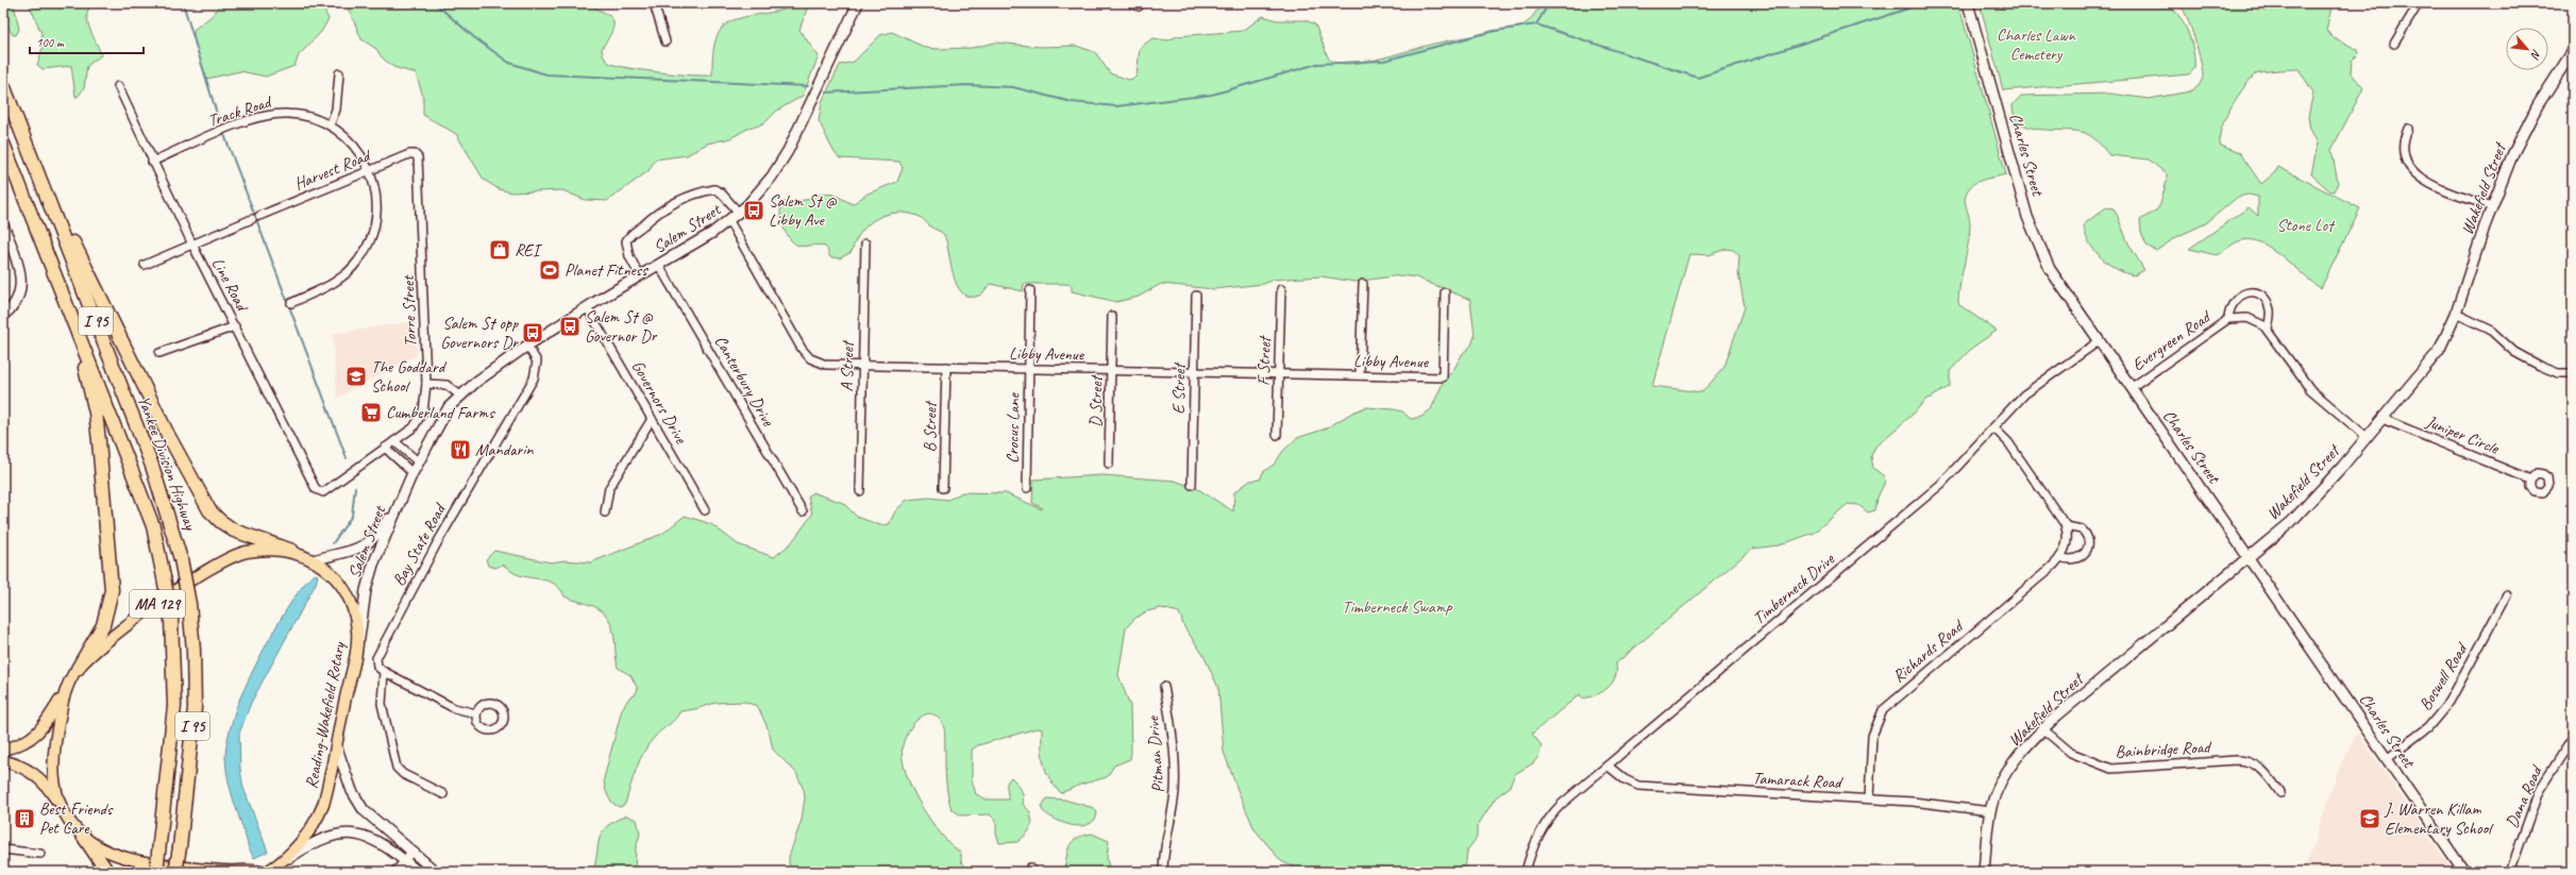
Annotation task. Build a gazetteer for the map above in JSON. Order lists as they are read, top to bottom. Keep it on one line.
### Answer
{"streets":{"highway":["I 95","Yankee Division Highway"],"main road":["MA 129","Reading-Wakefield Rotary"],"street":["Track Road","Charles Street","Harvest Road","Wakefield Street","Salem Street","Line Road","Torre Street","Evergreen Road","Libby Avenue","F Street","A Street","Canterbury Drive","E Street","Governors Drive","D Street","B Street","Crocus Lane","Juniper Circle","Bay State Road","Timberneck Drive","Richards Road","Boswell Road","Bainbridge Road","Pitman Drive","Tamarack Road","Dana Road"]},"crossings":[["Track Road","Harvest Road"],["Track Road","Line Road"],["Charles Street","Wakefield Street"],["Charles Street","Evergreen Road"],["Charles Street","Timberneck Drive"],["Charles Street","Boswell Road"],["Harvest Road","Torre Street"],["Wakefield Street","Evergreen Road"],["Wakefield Street","Juniper Circle"],["Wakefield Street","Bainbridge Road"],["Wakefield Street","Tamarack Road"],["Salem Street","Libby Avenue"],["Salem Street","Canterbury Drive"],["Salem Street","Governors Drive"],["Salem Street","Bay State Road"],["Salem Street","Reading-Wakefield Rotary"],["Line Road","Torre Street"],["Libby Avenue","F Street"],["Libby Avenue","A Street"],["Libby Avenue","E Street"],["Libby Avenue","D Street"],["Libby Avenue","B Street"],["Libby Avenue","Crocus Lane"],["Timberneck Drive","Tamarack Road"],["MA 129","Reading-Wakefield Rotary"],["Richards Road","Tamarack Road"]],"parks":["Charles Lawn Cemetery","Stone Lot","Timberneck Swamp"],"places":{"bus stop":["Salem St @ Libby Ave","Salem St @ Governor Dr","Salem St opp Governors Dr"],"shop":["REI"],"sports":["Planet Fitness"],"school or university":["The Goddard School","J. Warren Killam Elementary School"],"supermarket":["Cumberland Farms"],"restaurant":["Mandarin"],"building":["Best Friends Pet Care"]},"scale_bar":"100 m","north":"bottom right"}
